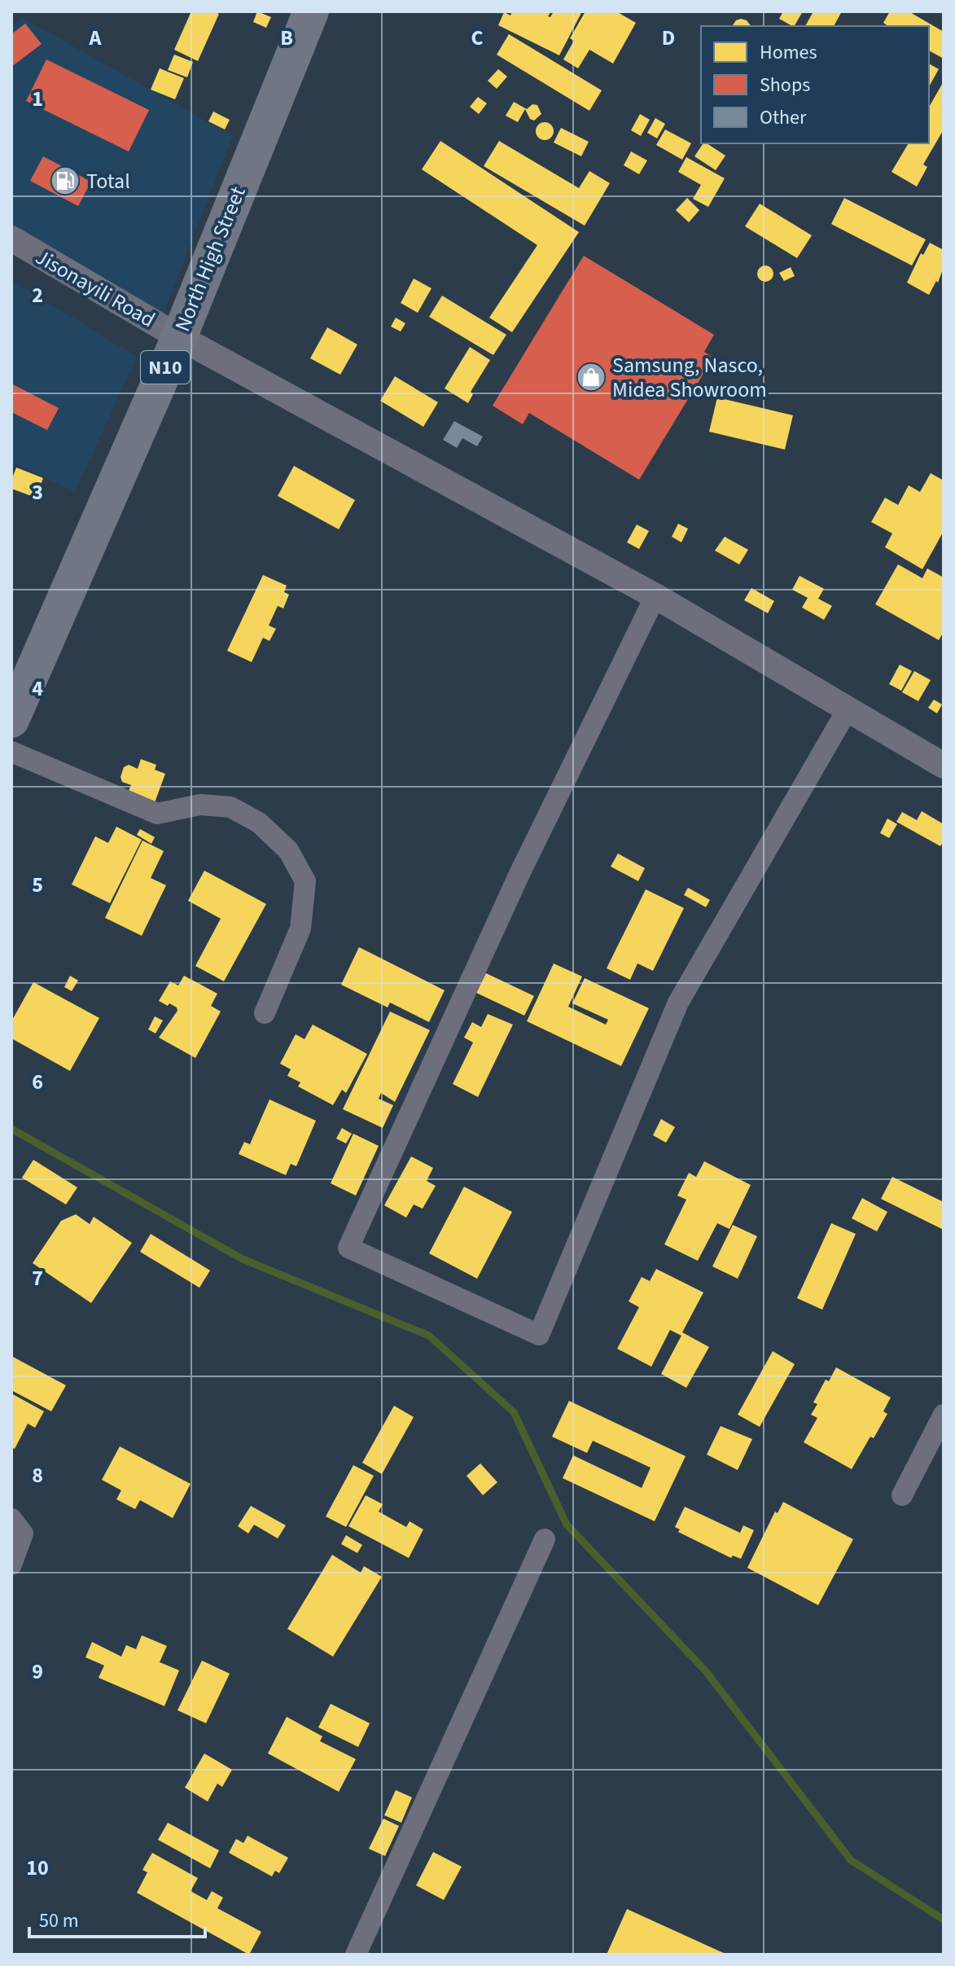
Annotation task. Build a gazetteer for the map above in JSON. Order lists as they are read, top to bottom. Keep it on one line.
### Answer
{"streets":{"highway":["North High Street","N10"],"street":["Jisonayili Road"]},"crossings":[["North High Street","Jisonayili Road"]],"places":{"fuel station":["Total"],"shop":["Samsung, Nasco, Midea Showroom"]},"legend":["Homes","Shops","Other"],"scale_bar":"50 m","grid":{"columns":["A","B","C","D"],"rows":["1","2","3","4","5","6","7","8","9","10"]}}
